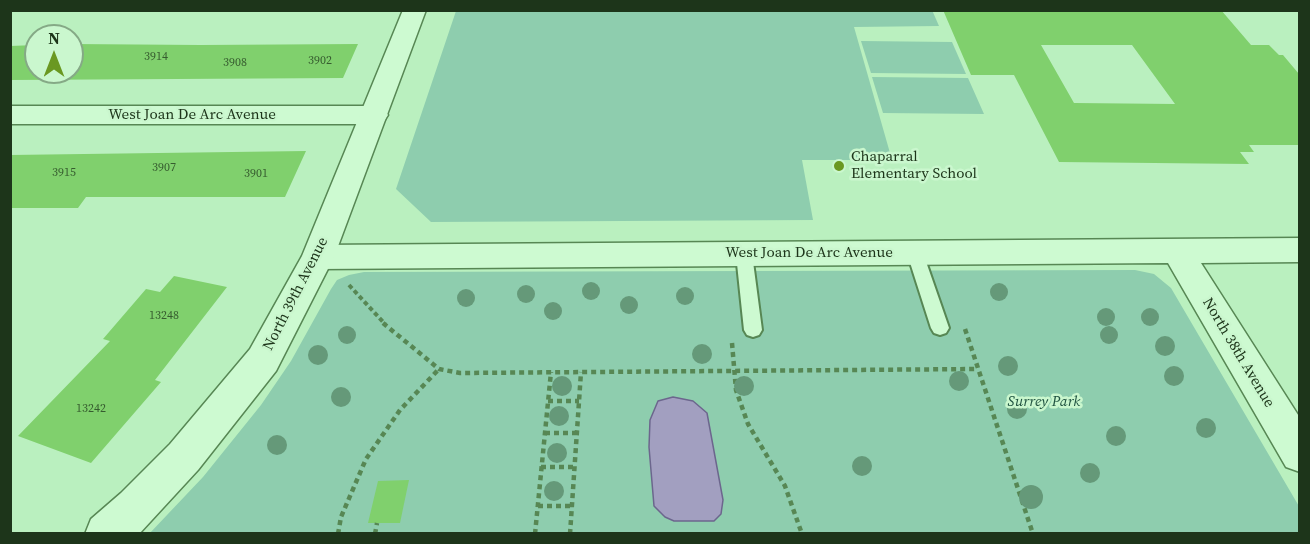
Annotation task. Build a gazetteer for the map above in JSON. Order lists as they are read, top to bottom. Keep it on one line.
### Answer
{"streets":{"street":["West Joan De Arc Avenue","North 39th Avenue","North 38th Avenue"]},"crossings":[["West Joan De Arc Avenue","North 39th Avenue"],["West Joan De Arc Avenue","North 38th Avenue"]],"parks":["Surrey Park"],"places":["Chaparral Elementary School"],"house_numbers":["3914","3902","3908","3907","3915","3901","13248","13242"],"north":"top"}
